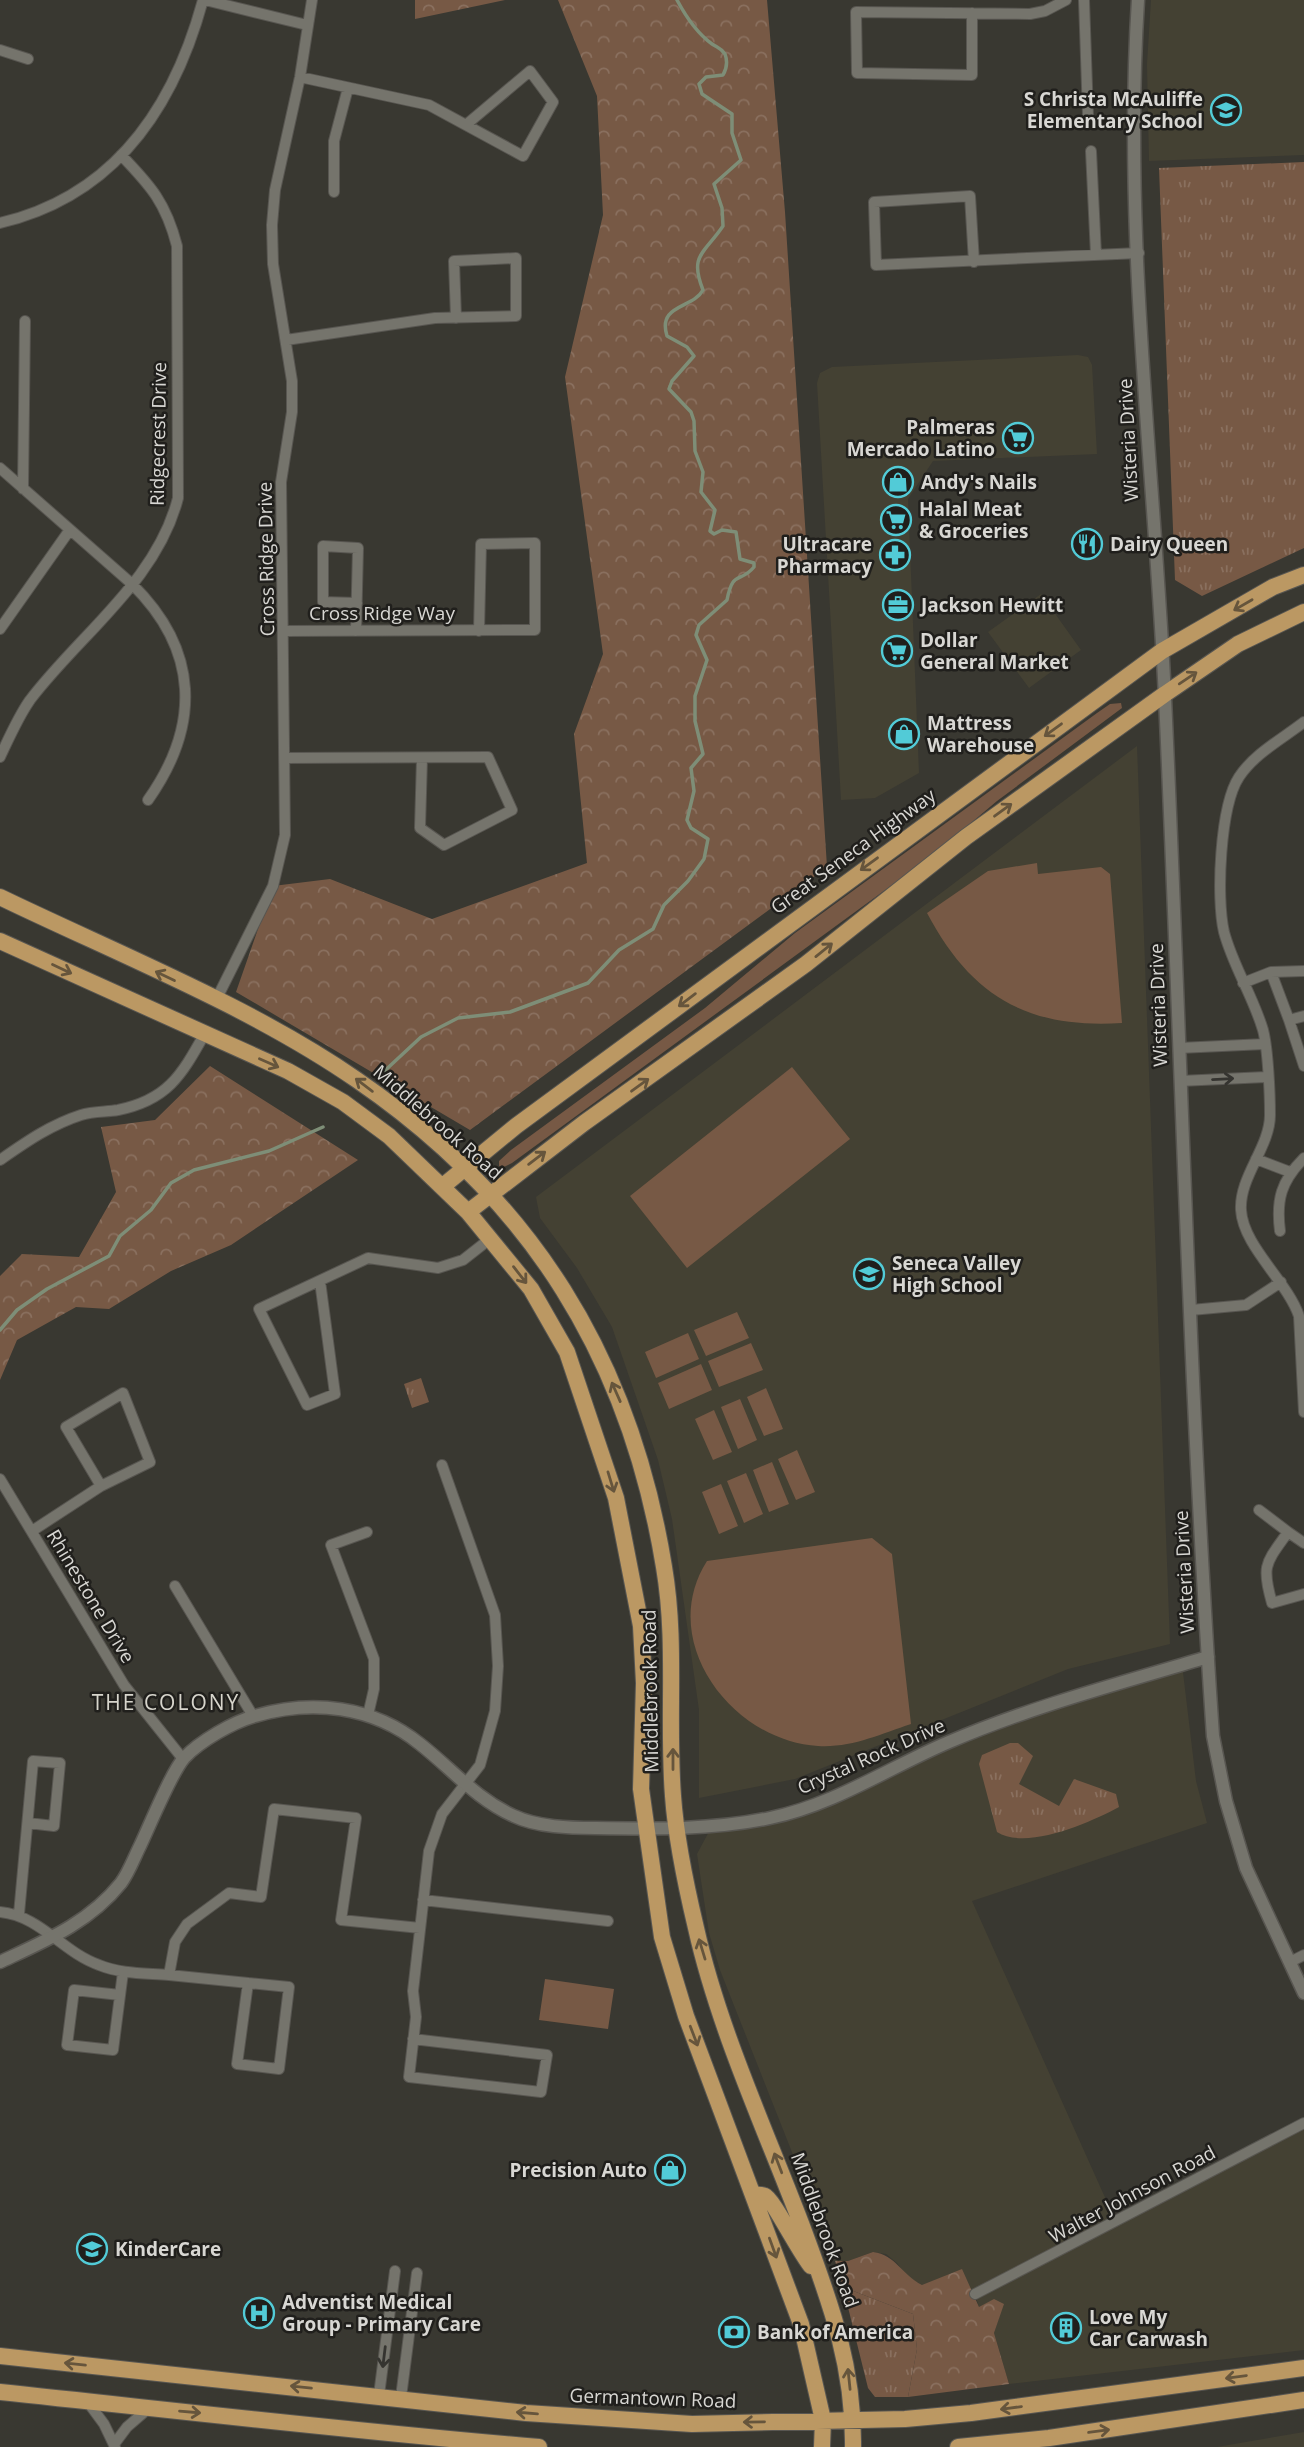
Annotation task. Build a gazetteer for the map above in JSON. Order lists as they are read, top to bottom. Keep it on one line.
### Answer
{"streets":{"main road":["Great Seneca Highway","Middlebrook Road","Germantown Road"],"street":["Ridgecrest Drive","Wisteria Drive","Cross Ridge Drive","Cross Ridge Way","Rhinestone Drive","Crystal Rock Drive","Walter Johnson Road"]},"crossings":[["Wisteria Drive","Great Seneca Highway"],["Wisteria Drive","Crystal Rock Drive"],["Cross Ridge Drive","Cross Ridge Way"],["Cross Ridge Drive","Middlebrook Road"],["Great Seneca Highway","Middlebrook Road"],["Middlebrook Road","Crystal Rock Drive"],["Middlebrook Road","Germantown Road"],["Rhinestone Drive","Crystal Rock Drive"]],"districts":["THE COLONY"],"places":{"school or university":["S Christa McAuliffe Elementary School","Seneca Valley High School","KinderCare"],"supermarket":["Palmeras Mercado Latino","Halal Meat & Groceries","Dollar General Market"],"shop":["Andy's Nails","Mattress Warehouse","Precision Auto"],"restaurant":["Dairy Queen"],"pharmacy":["Ultracare Pharmacy"],"office":["Jackson Hewitt"],"hospital":["Adventist Medical Group - Primary Care"],"building":["Love My Car Carwash"],"bank":["Bank of America"]}}
